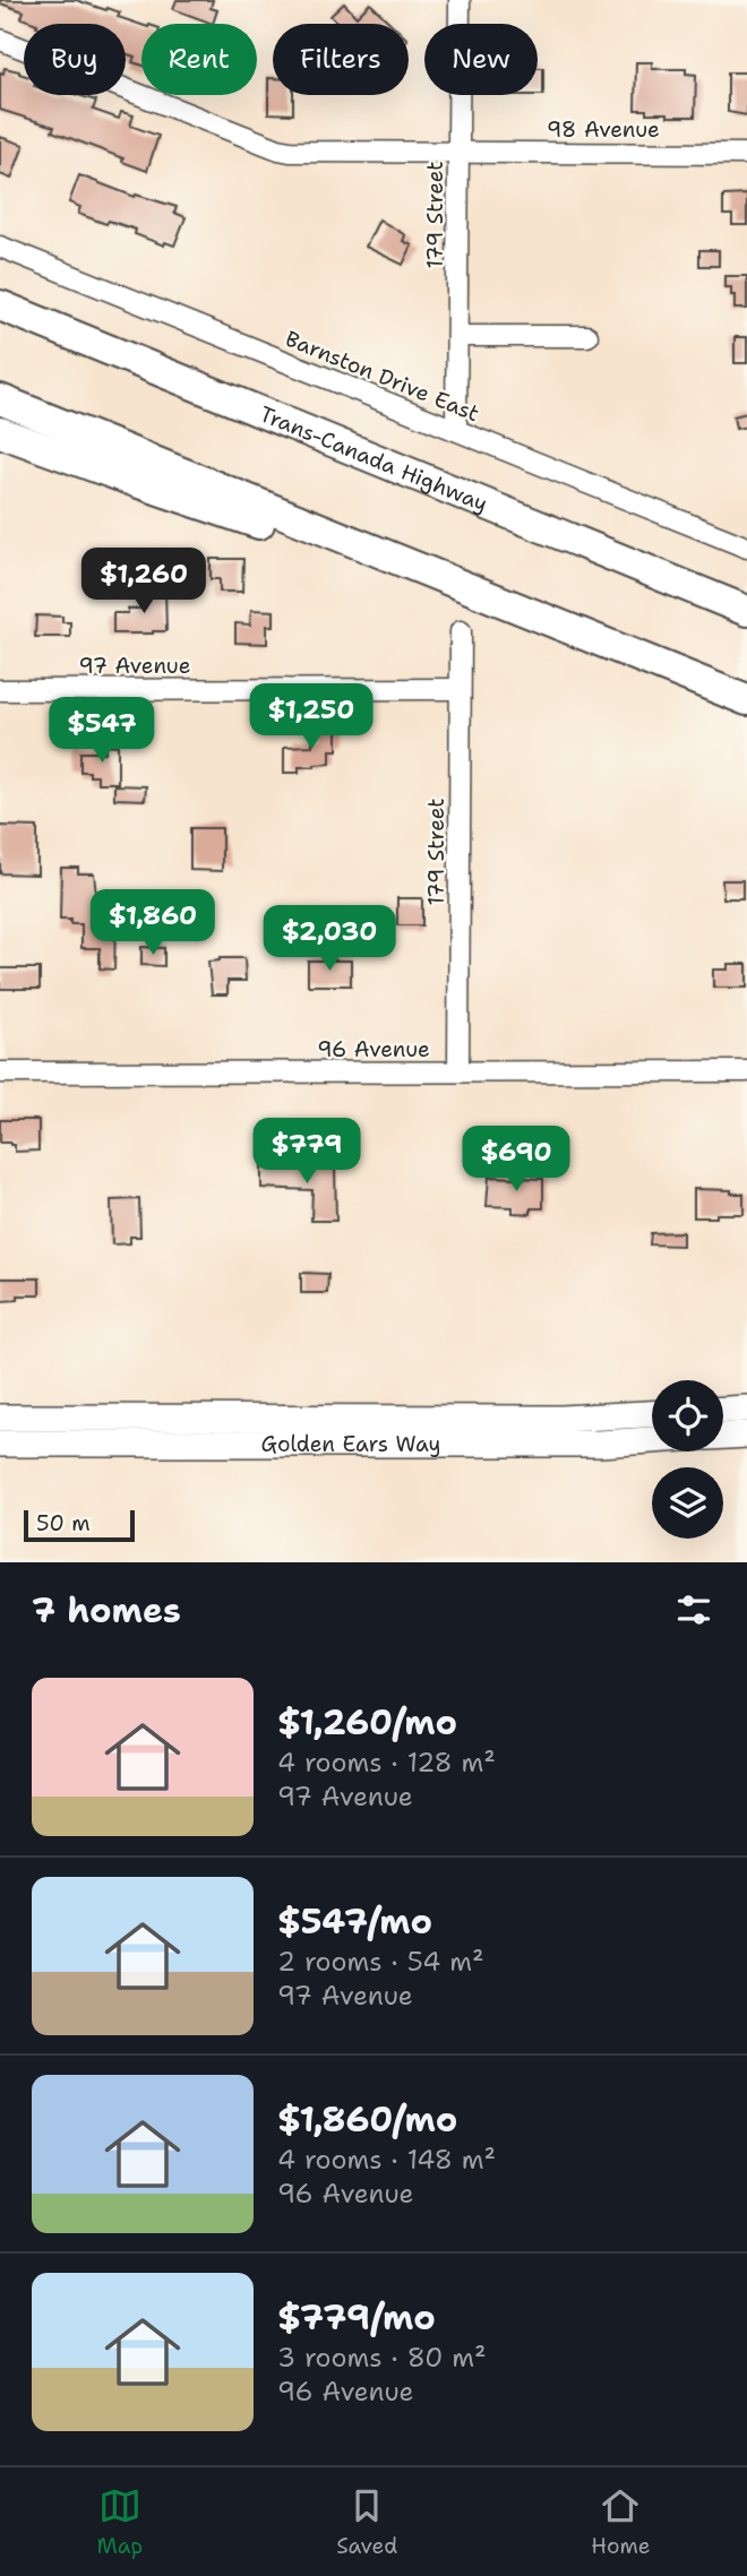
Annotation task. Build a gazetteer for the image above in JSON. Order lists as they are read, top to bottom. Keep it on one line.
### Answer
{"streets":{"highway":["Trans-Canada Highway"],"main road":["Golden Ears Way"],"street":["98 Avenue","179 Street","Barnston Drive East","97 Avenue","96 Avenue"]},"crossings":[["98 Avenue","179 Street"],["179 Street","Barnston Drive East"],["179 Street","97 Avenue"],["179 Street","96 Avenue"]],"scale_bar":"50 m","page":{"chip":["Buy","Rent","Filters","New"],"price":["$1,260","$1,250","$547","$1,860","$2,030","$779","$690"],"scale":"50 m","heading":"7 homes","list":[{"name":"$1,260/mo","note":"4 rooms · 128 m² · 97 Avenue"},{"name":"$547/mo","note":"2 rooms · 54 m² · 97 Avenue"},{"name":"$1,860/mo","note":"4 rooms · 148 m² · 96 Avenue"},{"name":"$779/mo","note":"3 rooms · 80 m² · 96 Avenue"}],"tabs":["Map","Saved","Home"]}}
